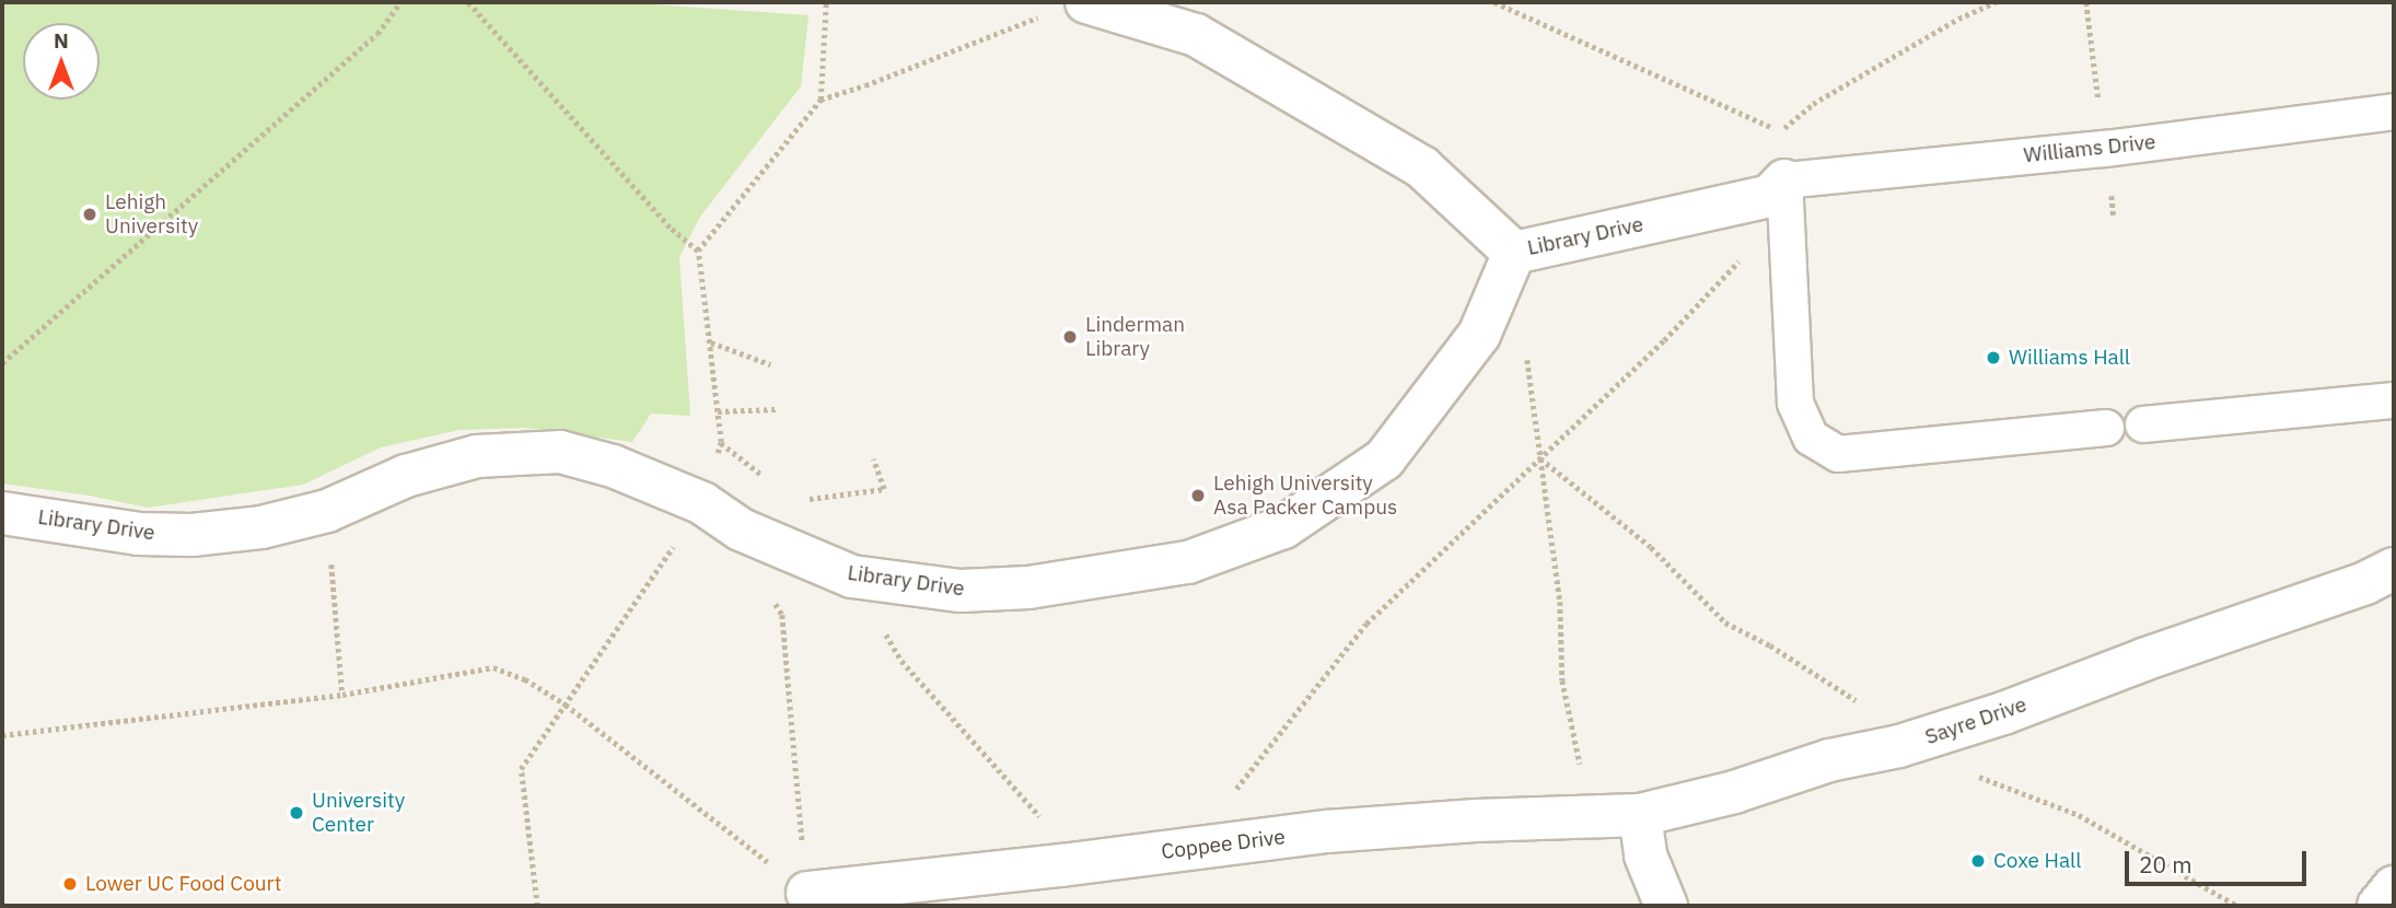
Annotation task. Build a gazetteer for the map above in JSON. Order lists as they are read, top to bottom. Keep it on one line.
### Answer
{"streets":{"street":["Library Drive","Sayre Drive","Coppee Drive"],"lane":["Williams Drive"]},"crossings":[["Williams Drive","Library Drive"],["Sayre Drive","Coppee Drive"]],"places":["Lehigh University","Linderman Library","Williams Hall","Lehigh University Asa Packer Campus","University Center","Coxe Hall","Lower UC Food Court"],"scale_bar":"20 m","north":"top"}
